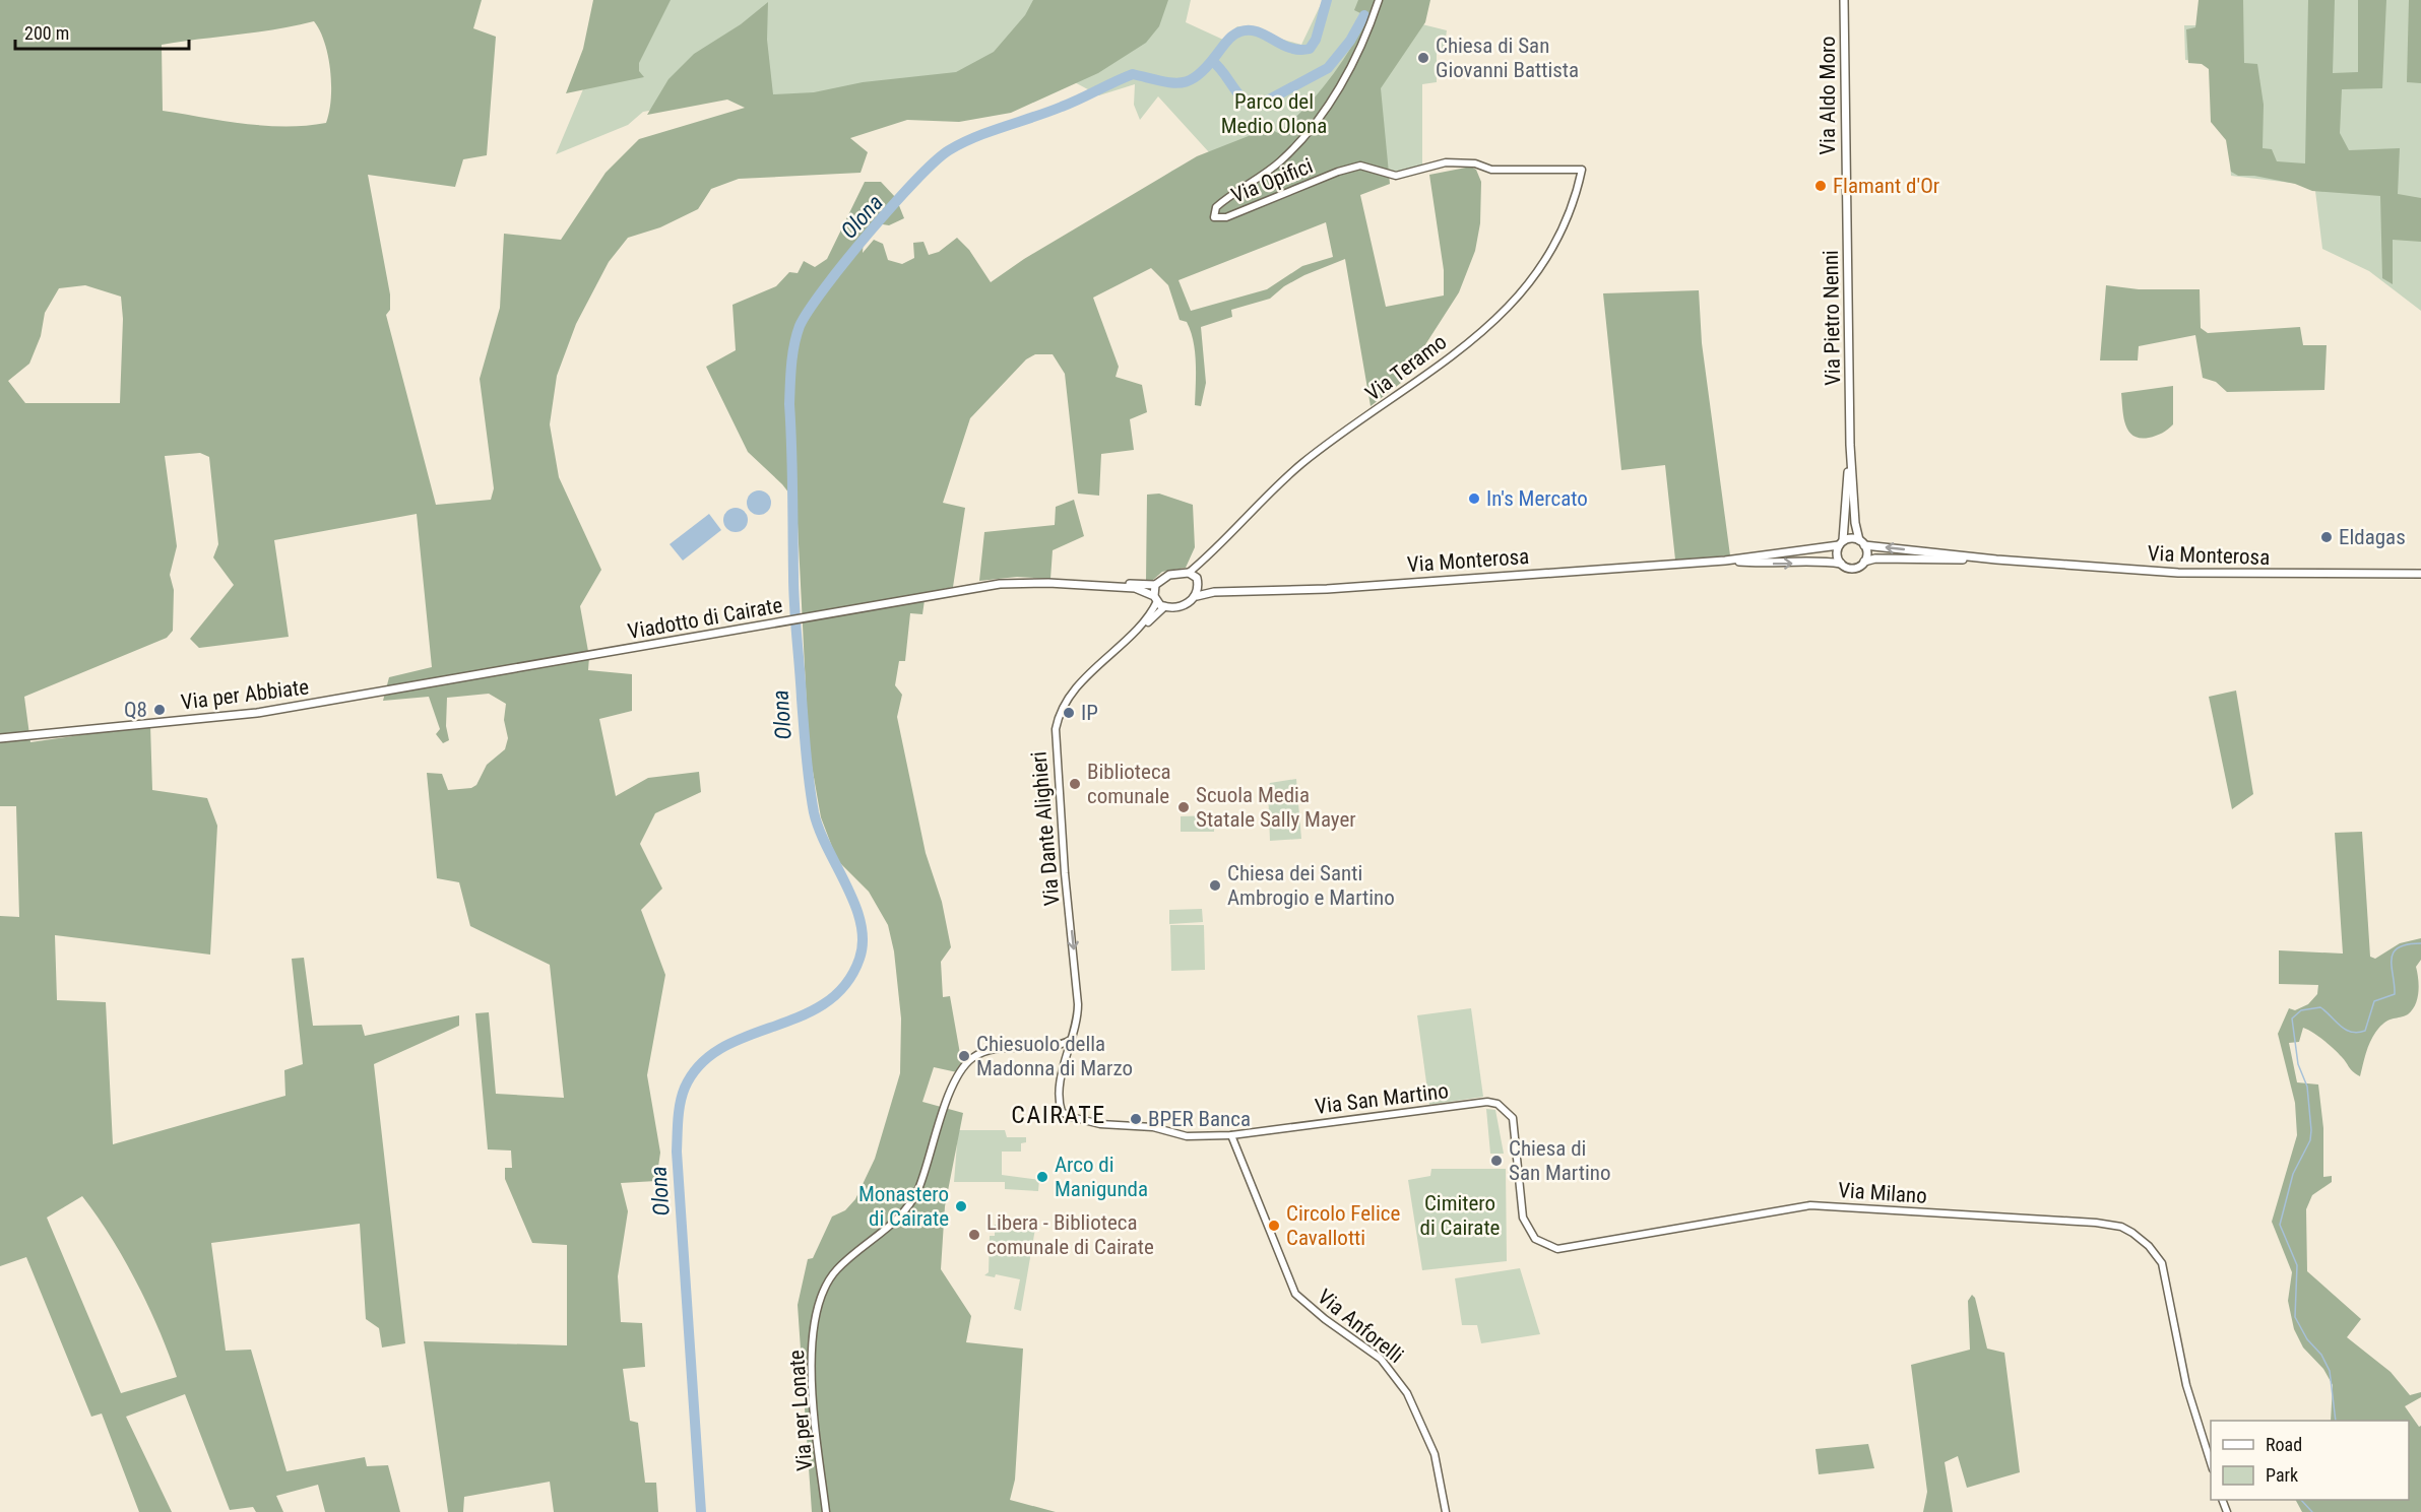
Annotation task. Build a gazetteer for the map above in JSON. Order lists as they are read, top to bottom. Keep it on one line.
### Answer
{"streets":{"main road":["Via Aldo Moro","Via Pietro Nenni","Via Monterosa","Viadotto di Cairate","Via per Abbiate"],"street":["Via Opifici","Via Teramo","Via Dante Alighieri","Via San Martino","Via Milano","Via Anforelli","Via per Lonate"]},"crossings":[["Via Aldo Moro","Via Pietro Nenni"],["Via Opifici","Via Teramo"],["Via Pietro Nenni","Via Monterosa"],["Via Teramo","Via Monterosa"],["Via Teramo","Via Dante Alighieri"],["Via Monterosa","Via Dante Alighieri"],["Viadotto di Cairate","Via per Abbiate"],["Via Dante Alighieri","Via San Martino"],["Via San Martino","Via Milano"],["Via San Martino","Via Anforelli"]],"one_way":["Via Dante Alighieri"],"districts":["CAIRATE"],"water":["Olona"],"parks":["Parco del Medio Olona","Cimitero di Cairate"],"places":["Chiesa di San Giovanni Battista","Flamant d'Or","In's Mercato","Eldagas","Q8","IP","Biblioteca comunale","Scuola Media Statale Sally Mayer","Chiesa dei Santi Ambrogio e Martino","Chiesuolo della Madonna di Marzo","BPER Banca","Chiesa di San Martino","Arco di Manigunda","Monastero di Cairate","Circolo Felice Cavallotti","Libera - Biblioteca comunale di Cairate"],"legend":["Road","Park"],"scale_bar":"200 m"}
